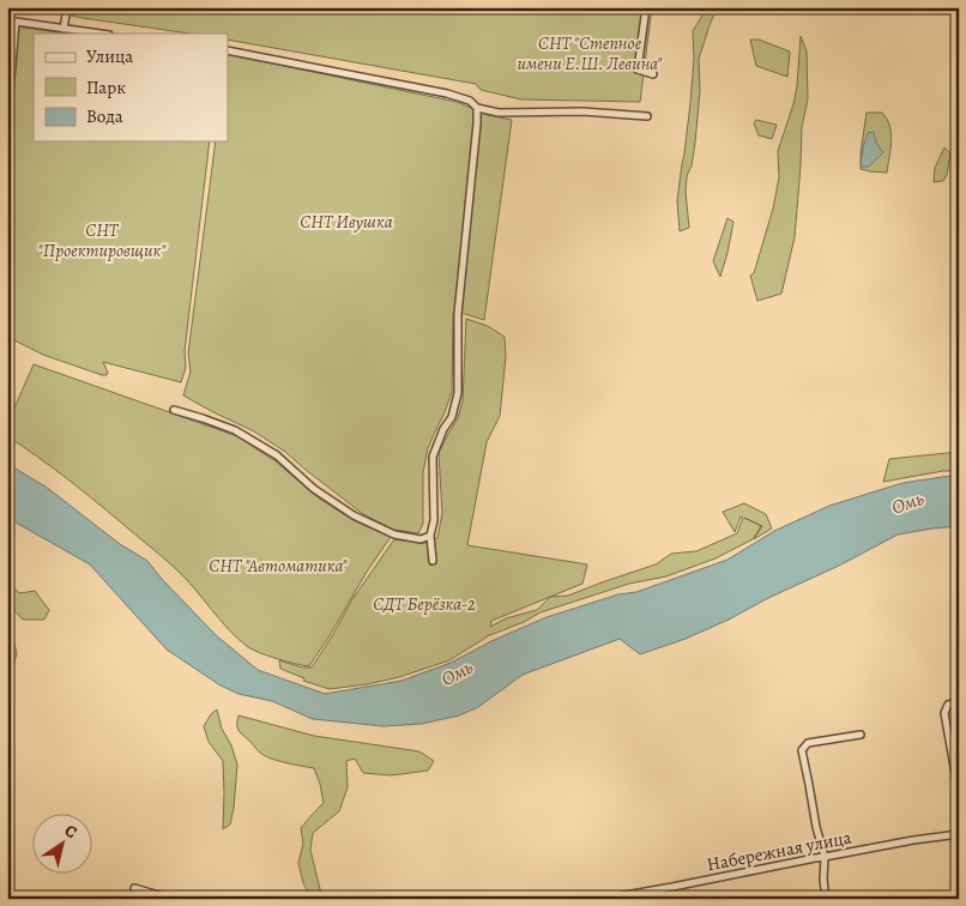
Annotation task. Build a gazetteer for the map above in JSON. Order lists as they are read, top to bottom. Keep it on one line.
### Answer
{"streets":{"street":["Набережная улица"]},"water":["Омь"],"parks":["СНТ \"Степное имени Е.Ш. Левина\"","СНТ Ивушка","СНТ \"Проектировщик\"","СНТ \"Автоматика\"","СДТ Берёзка-2"],"legend":["Улица","Парк","Вода"],"north":"top right"}
